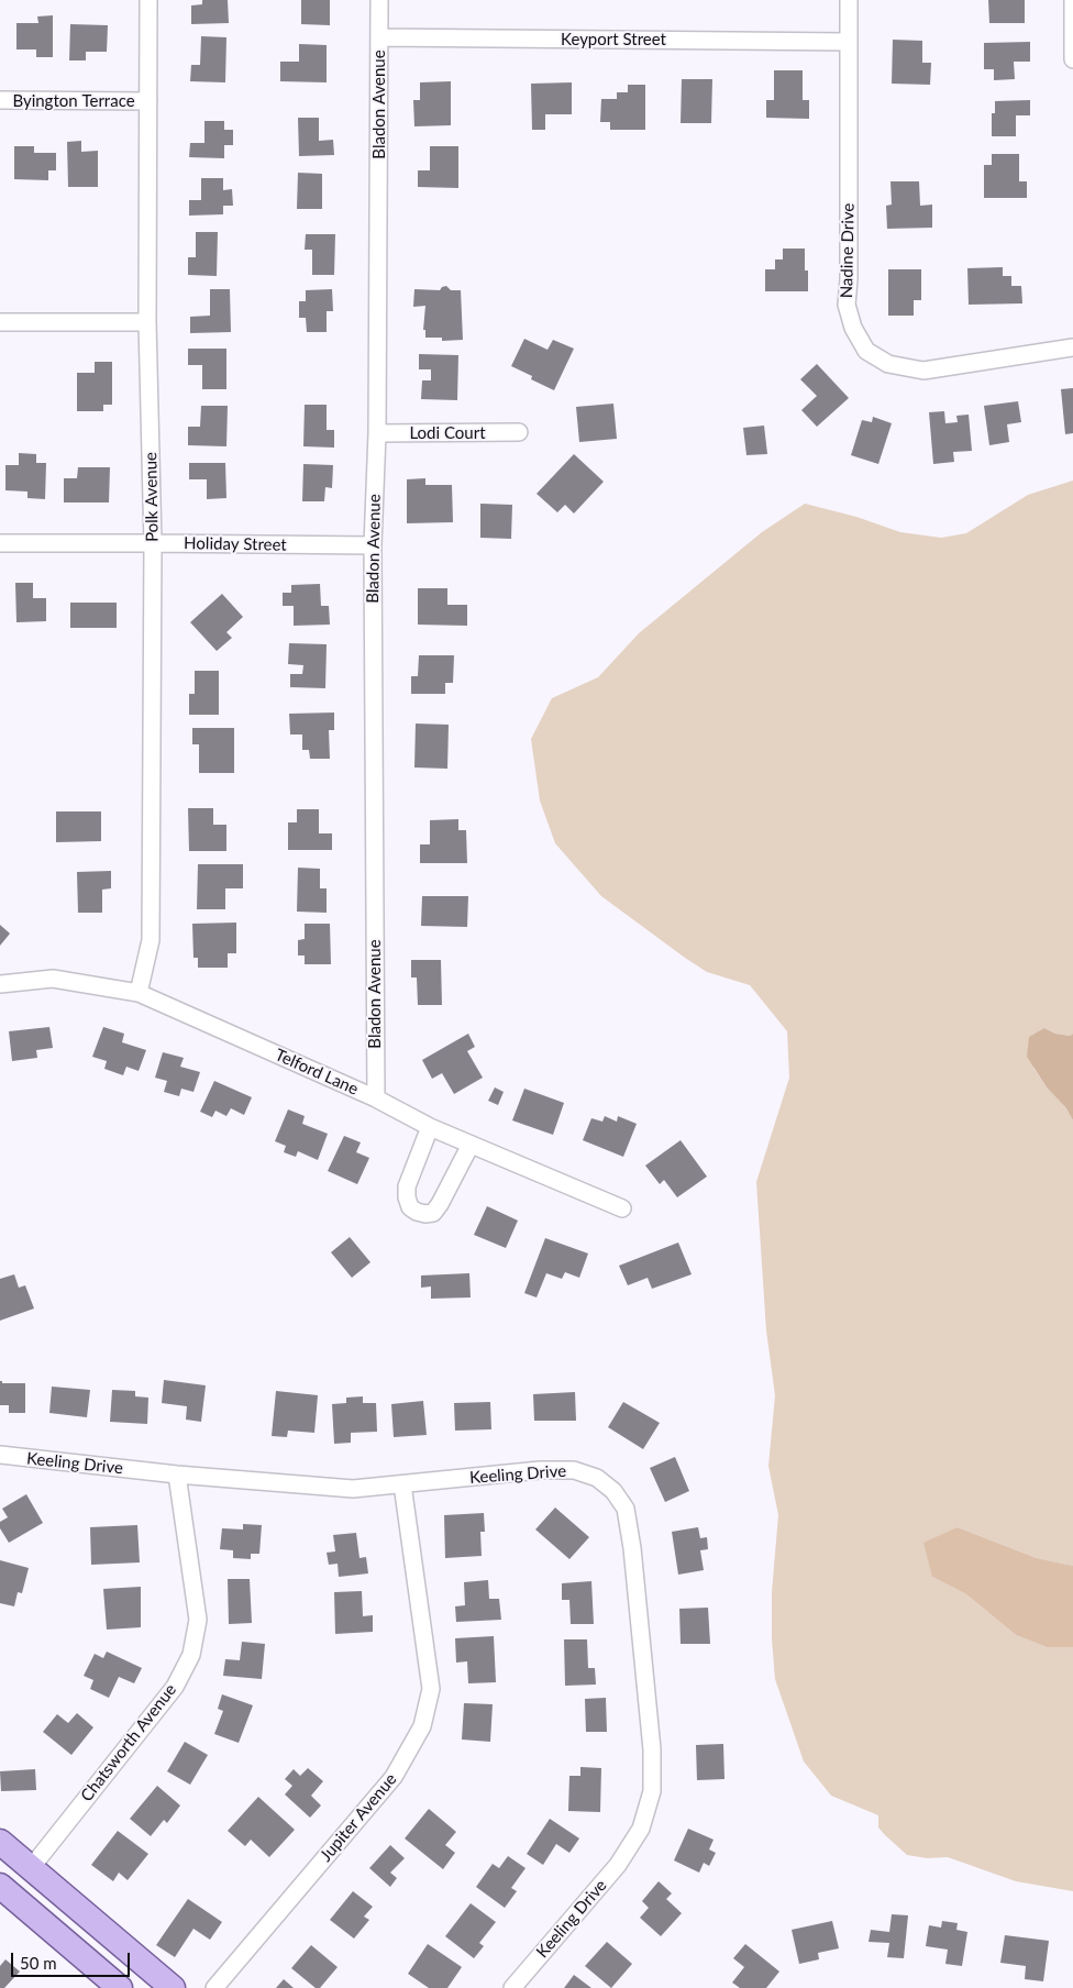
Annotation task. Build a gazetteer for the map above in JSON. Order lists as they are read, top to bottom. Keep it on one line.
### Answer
{"streets":{"street":["Keyport Street","Byington Terrace","Bladon Avenue","Nadine Drive","Lodi Court","Polk Avenue","Holiday Street","Telford Lane","Keeling Drive","Chatsworth Avenue","Jupiter Avenue"]},"crossings":[["Keyport Street","Bladon Avenue"],["Keyport Street","Nadine Drive"],["Byington Terrace","Polk Avenue"],["Bladon Avenue","Lodi Court"],["Bladon Avenue","Holiday Street"],["Bladon Avenue","Telford Lane"],["Polk Avenue","Holiday Street"],["Polk Avenue","Telford Lane"],["Keeling Drive","Chatsworth Avenue"],["Keeling Drive","Jupiter Avenue"]],"scale_bar":"50 m"}
